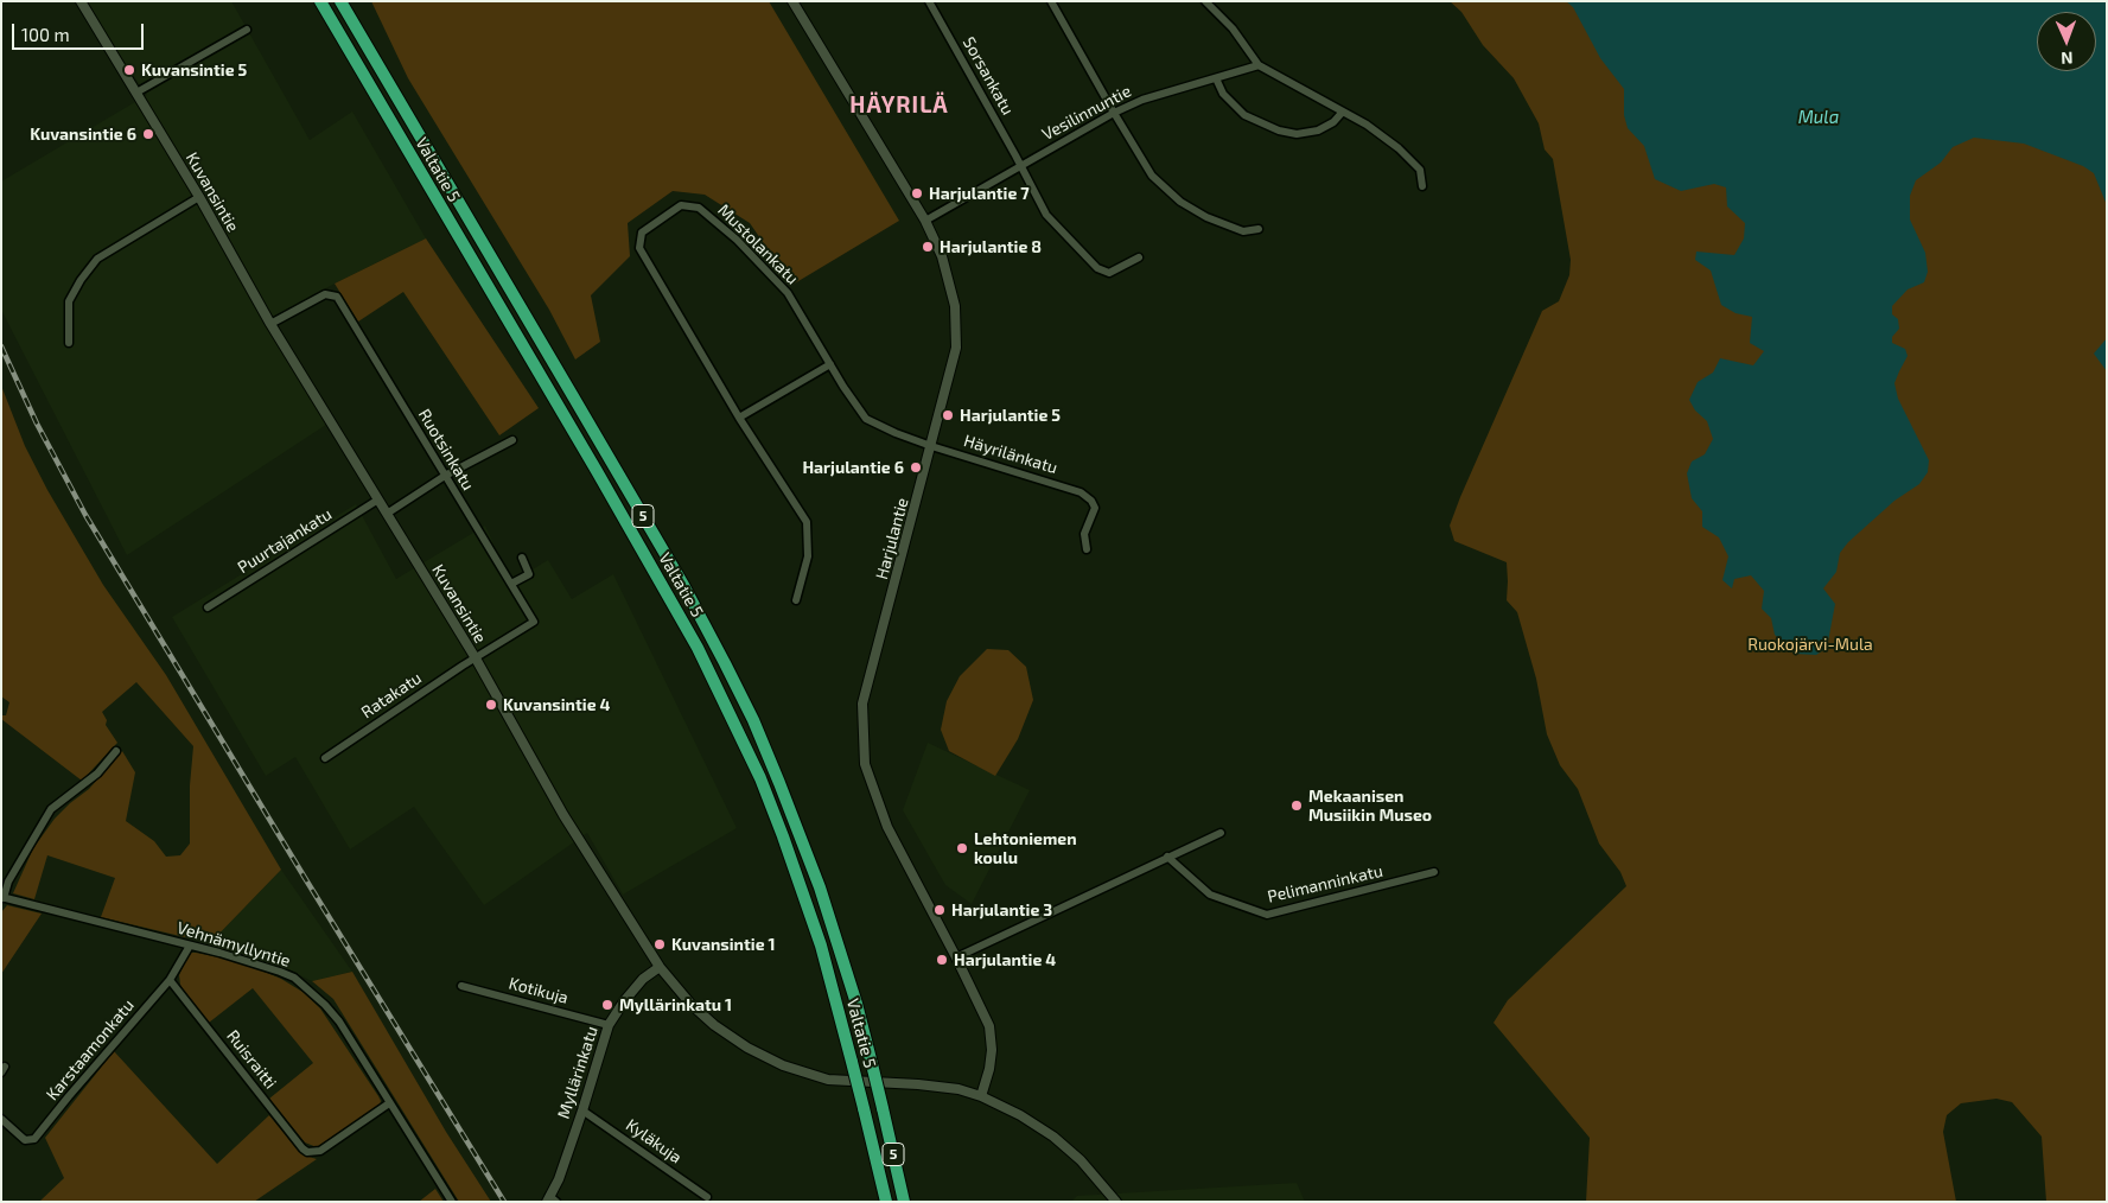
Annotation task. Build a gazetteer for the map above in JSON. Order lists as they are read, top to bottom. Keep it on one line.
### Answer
{"streets":{"highway":["Valtatie 5","5"],"street":["Sorsankatu","Vesilinnuntie","Kuvansintie","Mustolankatu","Ruotsinkatu","Häyrilänkatu","Harjulantie","Puurtajankatu","Ratakatu","Pelimanninkatu","Vehnämyllyntie","Kotikuja","Karstaamonkatu","Ruisraitti","Myllärinkatu","Kyläkuja"]},"crossings":[["Sorsankatu","Vesilinnuntie"],["Vesilinnuntie","Harjulantie"],["Kuvansintie","Ruotsinkatu"],["Kuvansintie","Harjulantie"],["Kuvansintie","Puurtajankatu"],["Kuvansintie","Ratakatu"],["Kuvansintie","Myllärinkatu"],["Mustolankatu","Häyrilänkatu"],["Mustolankatu","Harjulantie"],["Ruotsinkatu","Ratakatu"],["Häyrilänkatu","Harjulantie"],["Vehnämyllyntie","Karstaamonkatu"],["Vehnämyllyntie","Ruisraitti"],["Kotikuja","Myllärinkatu"],["Karstaamonkatu","Ruisraitti"],["Myllärinkatu","Kyläkuja"]],"districts":["HÄYRILÄ"],"water":["Mula"],"parks":["Ruokojärvi-Mula"],"places":["Kuvansintie 5","Kuvansintie 6","Harjulantie 7","Harjulantie 8","Harjulantie 5","Harjulantie 6","Kuvansintie 4","Mekaanisen Musiikin Museo","Lehtoniemen koulu","Harjulantie 3","Kuvansintie 1","Harjulantie 4","Myllärinkatu 1"],"scale_bar":"100 m","north":"bottom"}
